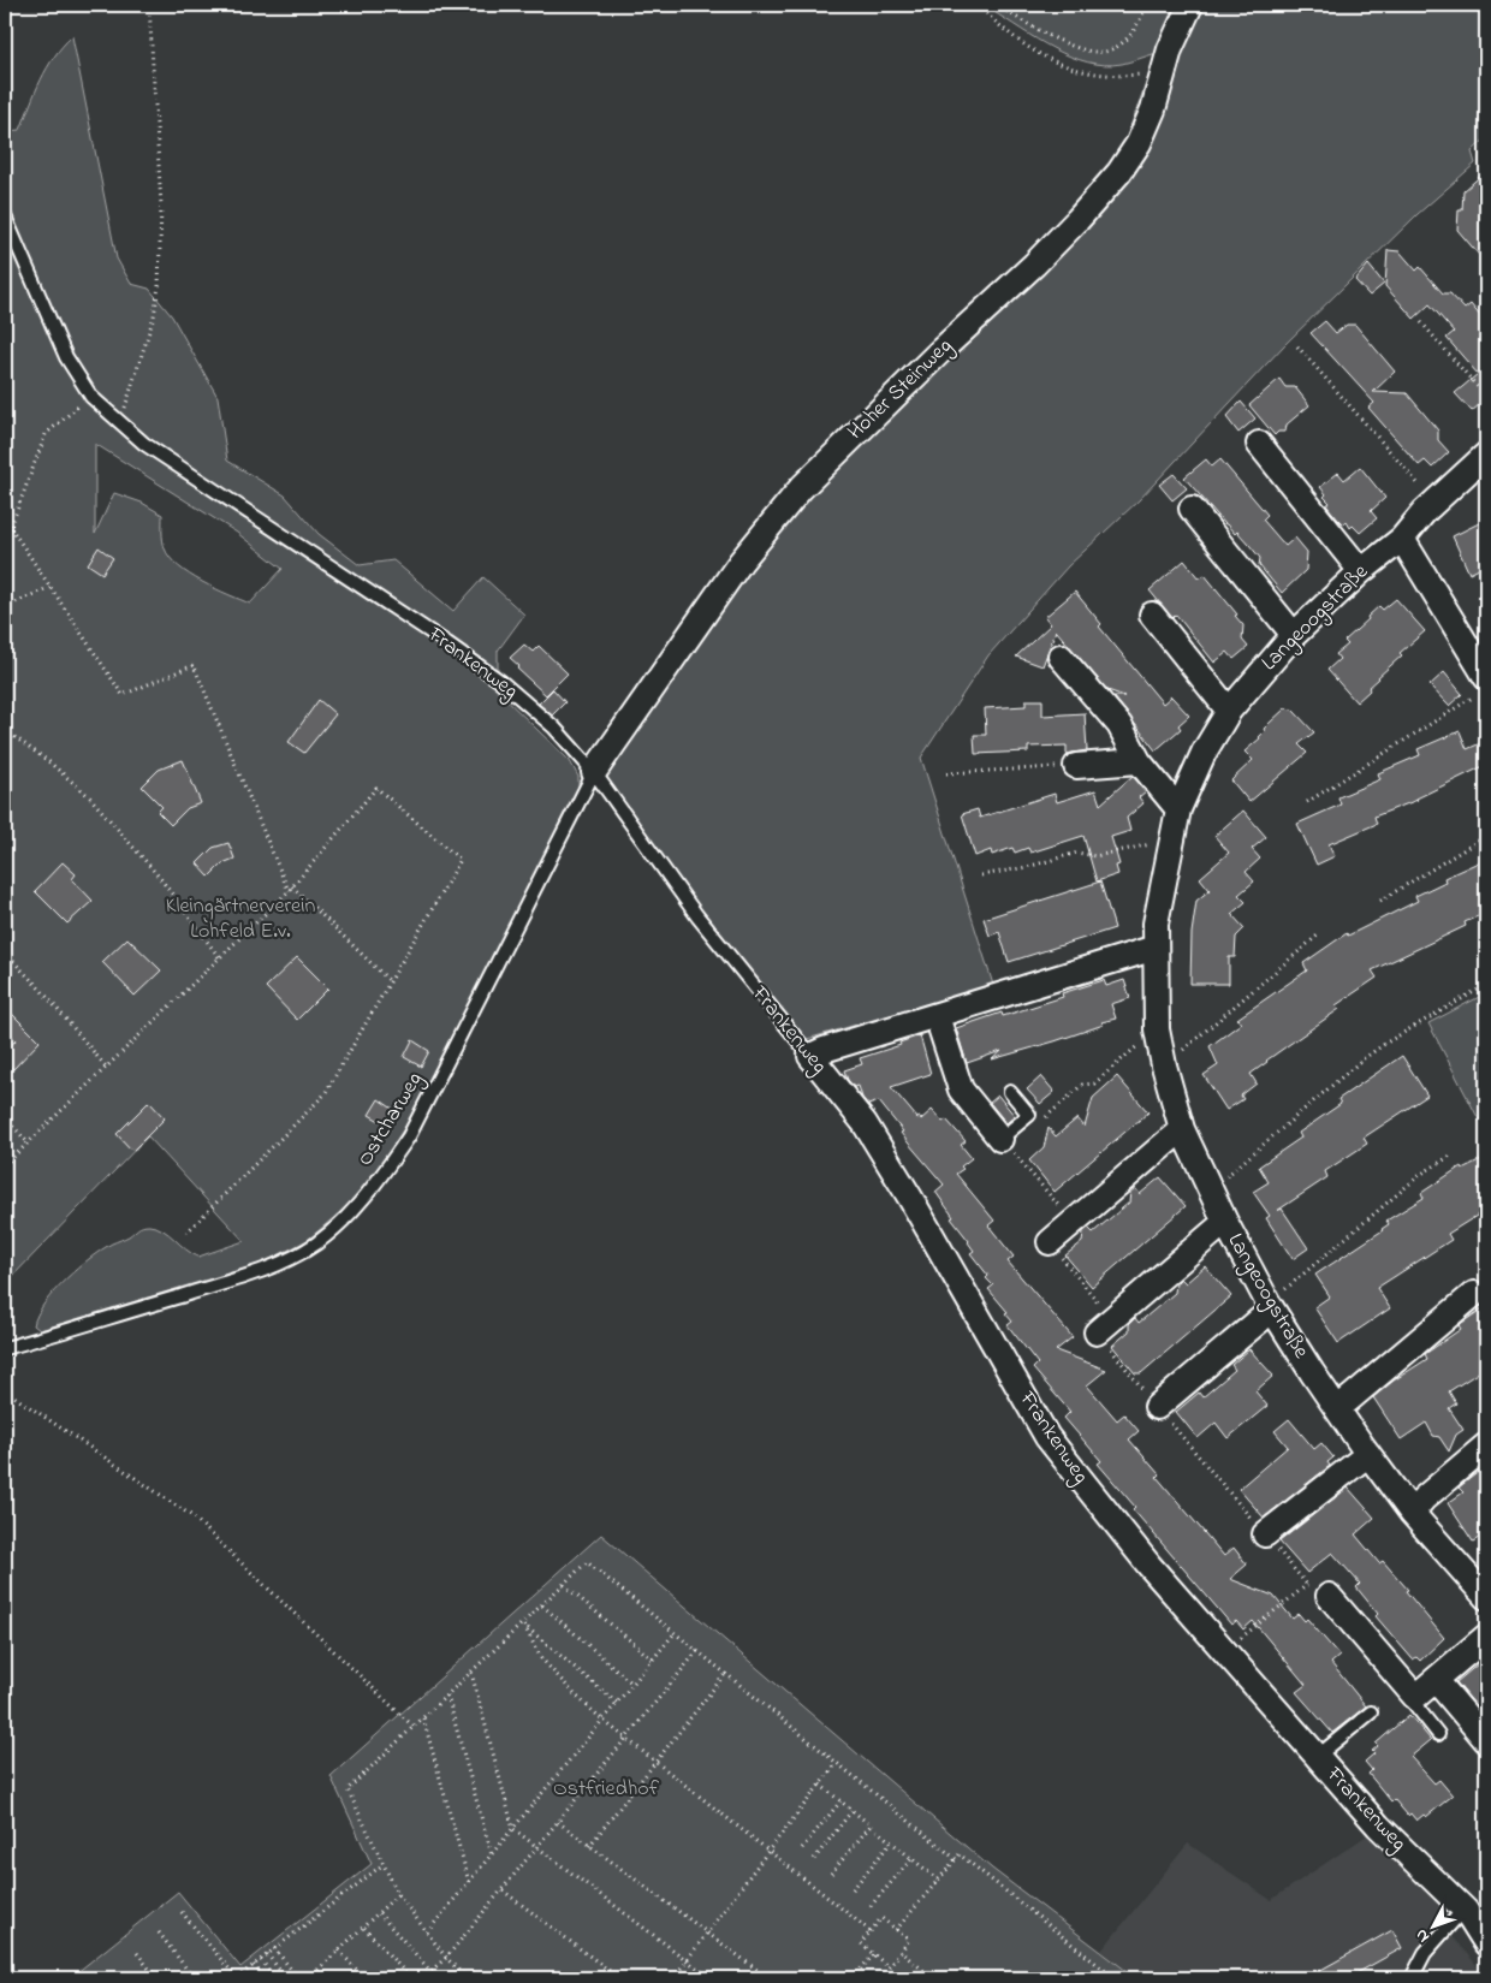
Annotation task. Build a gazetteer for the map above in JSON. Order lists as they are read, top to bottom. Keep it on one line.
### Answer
{"streets":{"street":["Hoher Steinweg","Langeoogstraße","Frankenweg"],"lane":["Ostcharweg"]},"crossings":[["Hoher Steinweg","Frankenweg"],["Hoher Steinweg","Ostcharweg"],["Frankenweg","Ostcharweg"]],"parks":["Kleingärtnerverein Lohfeld E.v.","Ostfriedhof"],"north":"bottom left"}
